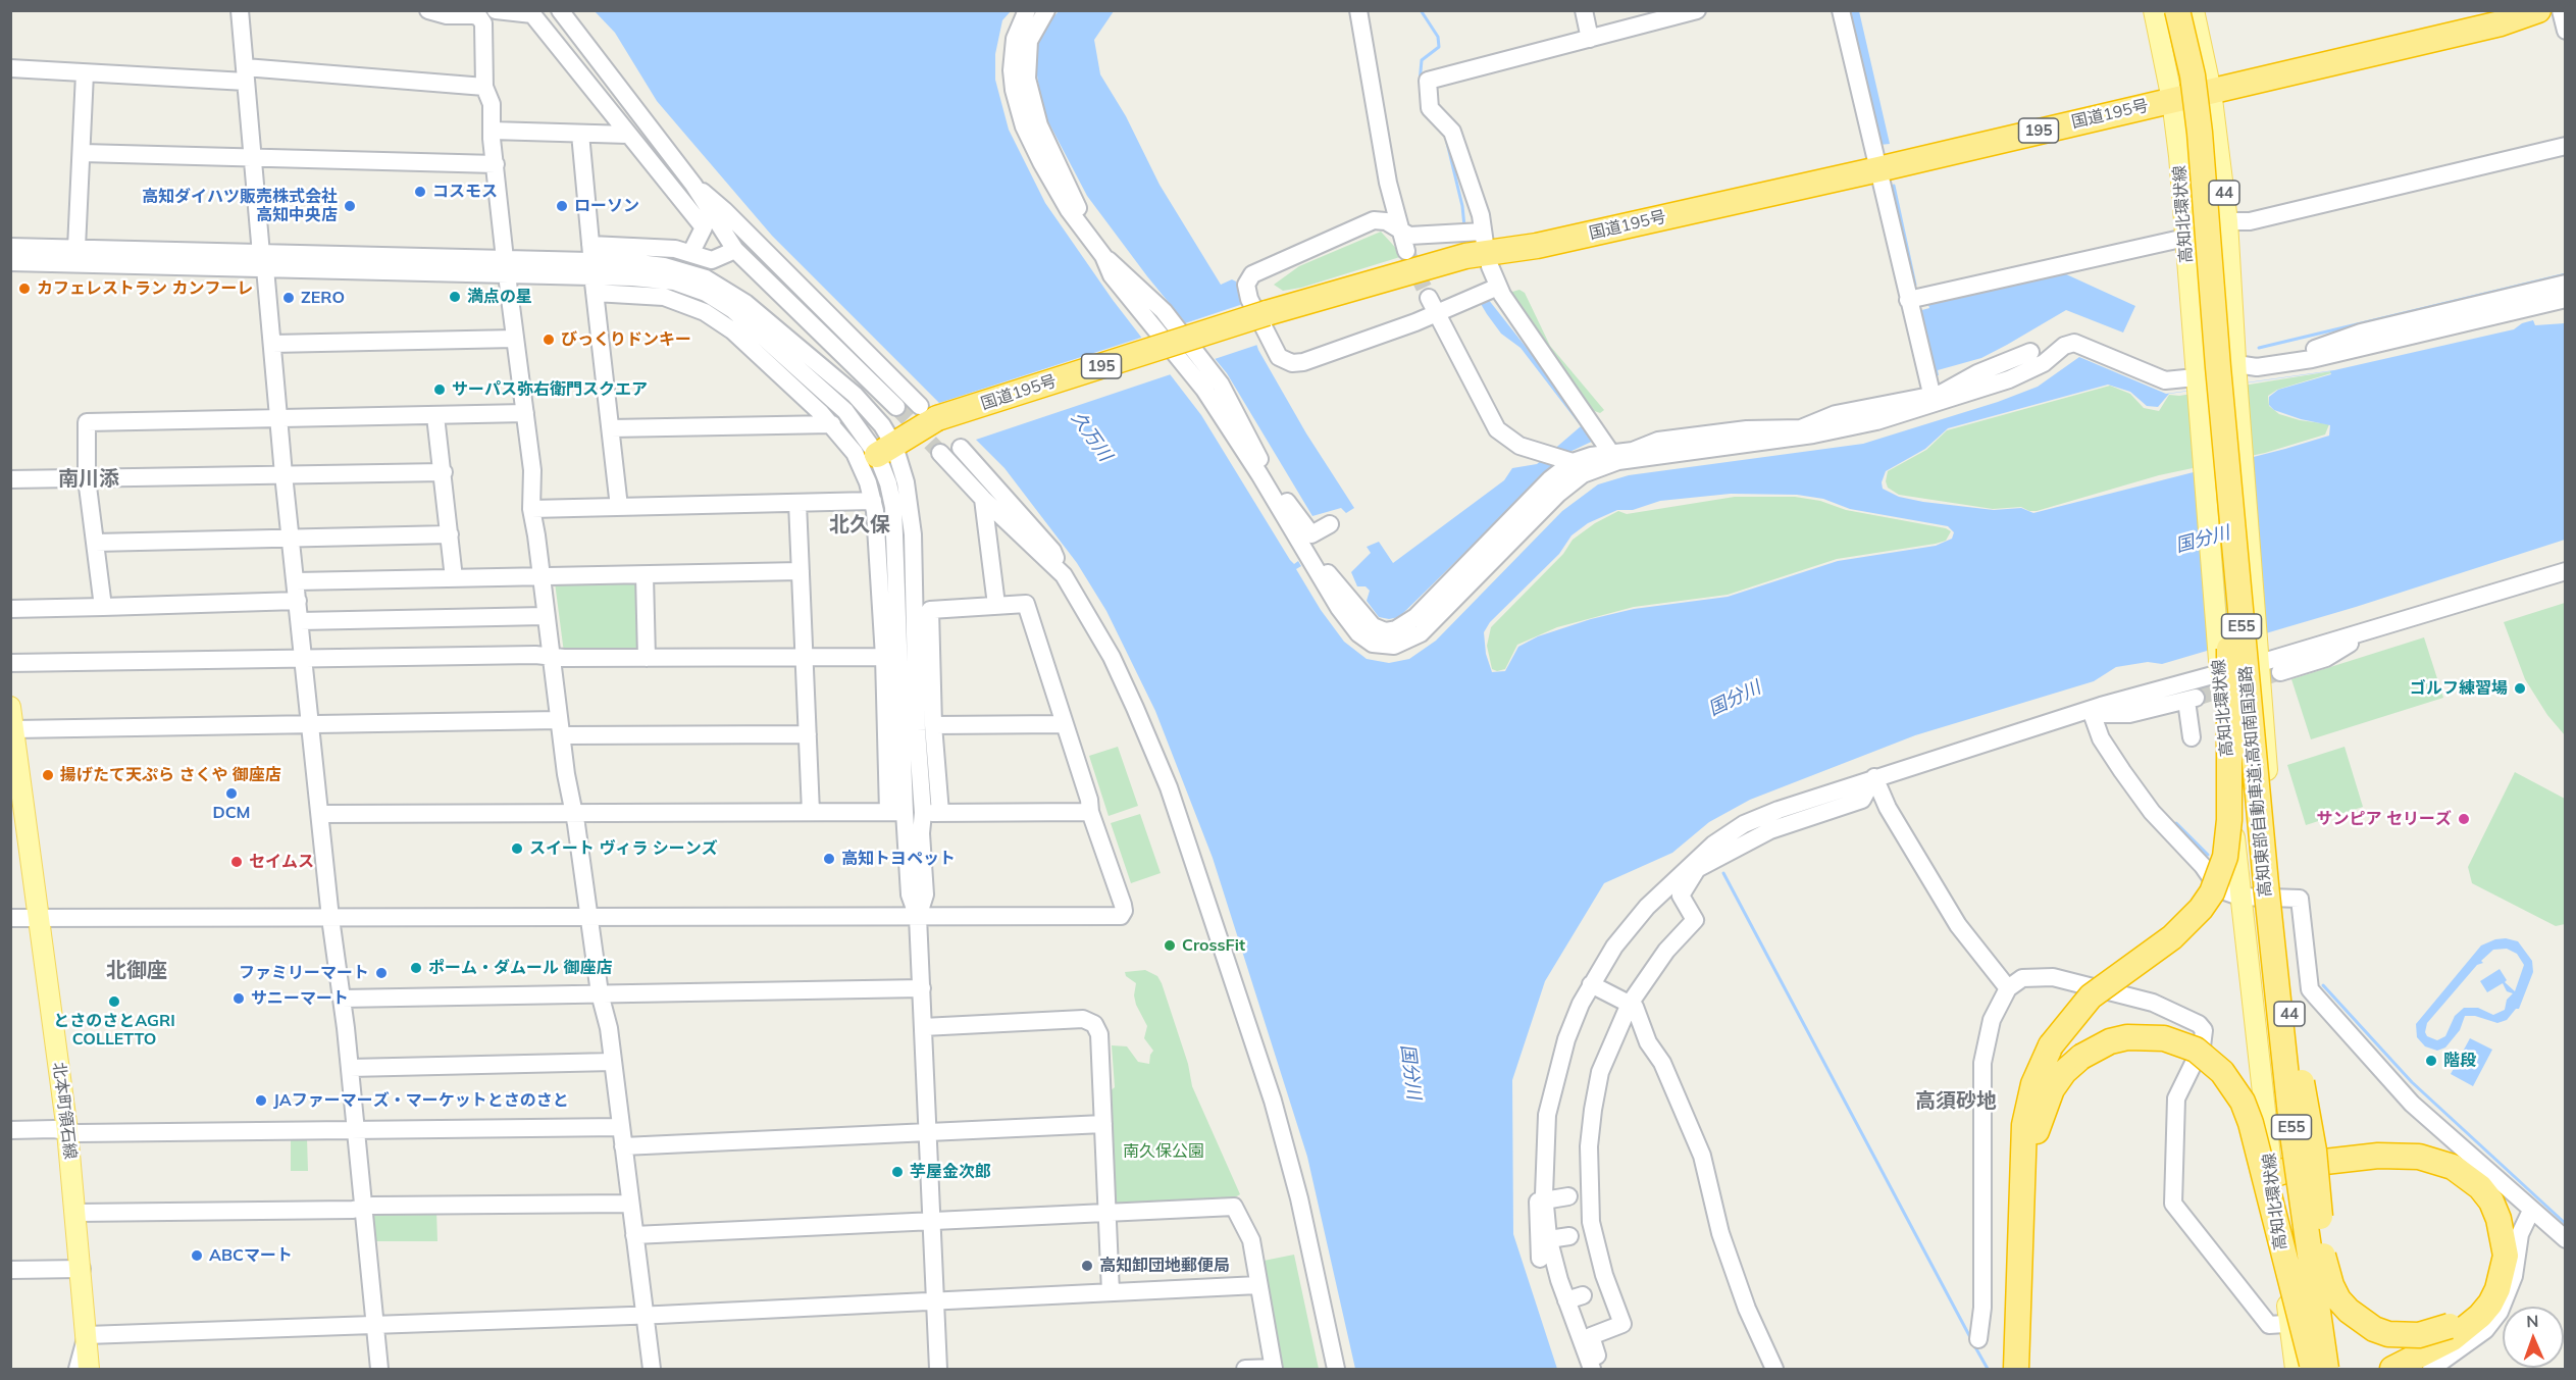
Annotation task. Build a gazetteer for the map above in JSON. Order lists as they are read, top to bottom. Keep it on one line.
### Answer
{"streets":{"highway":["国道195号","195","E55","高知東部自動車道;高知南国道路"],"main road":["44","高知北環状線","北本町領石線"]},"crossings":[["国道195号","高知北環状線"],["高知北環状線","高知東部自動車道;高知南国道路"]],"districts":["南川添","北久保","北御座","高須砂地"],"water":["久万川","国分川"],"parks":["南久保公園"],"places":["コスモス","高知ダイハツ販売株式会社 高知中央店","ローソン","カフェレストラン カンフーレ","満点の星","ZERO","びっくりドンキー","サーパス弥右衛門スクエア","ゴルフ練習場","揚げたて天ぷら さくや 御座店","DCM","サンピア セリーズ","スイート ヴィラ シーンズ","高知トヨペット","セイムス","CrossFit","ポーム・ダムール 御座店","ファミリーマート","サニーマート","とさのさとAGRI COLLETTO","階段","JAファーマーズ・マーケットとさのさと","芋屋金次郎","ABCマート","高知卸団地郵便局"],"north":"top"}
